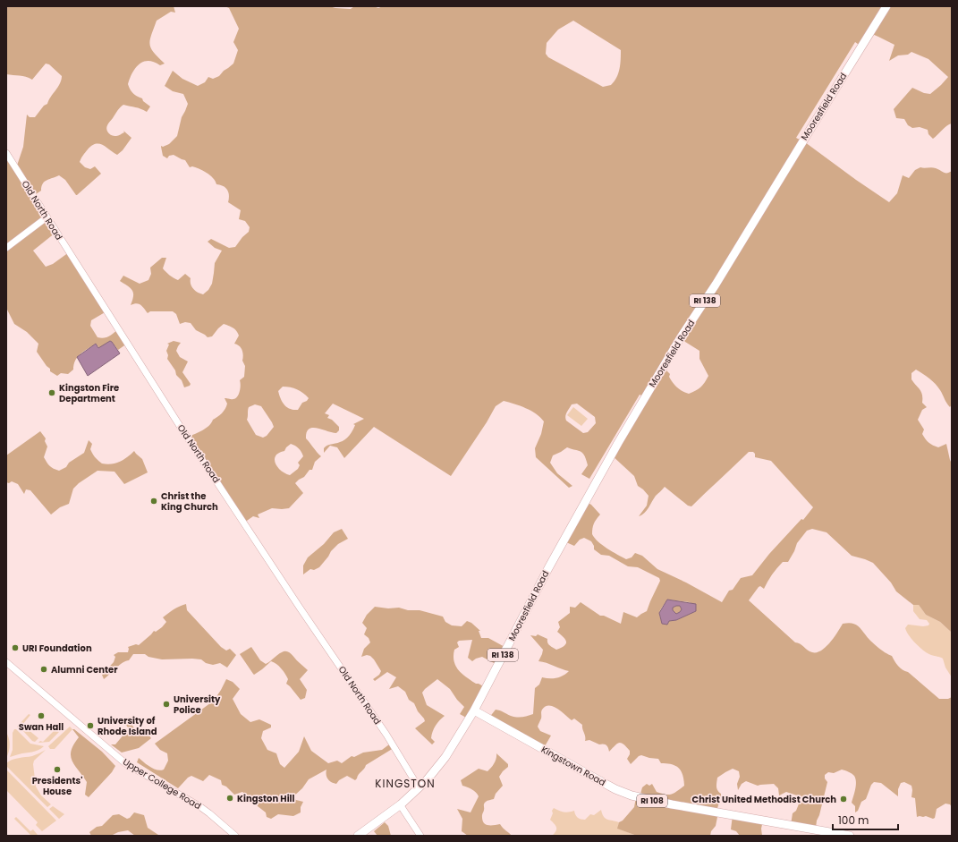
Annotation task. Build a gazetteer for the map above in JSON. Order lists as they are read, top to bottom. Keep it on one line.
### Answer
{"streets":{"main road":["Mooresfield Road","RI 138","Kingstown Road","RI 108"],"street":["Old North Road","Upper College Road"]},"crossings":[["Mooresfield Road","RI 138"],["Mooresfield Road","Kingstown Road"],["Old North Road","RI 138"],["RI 138","Kingstown Road"]],"districts":["KINGSTON"],"places":["Kingston Fire Department","Christ the King Church","URI Foundation","Alumni Center","University Police","Swan Hall","University of Rhode Island","Presidents' House","Kingston Hill","Christ United Methodist Church"],"scale_bar":"100 m"}
